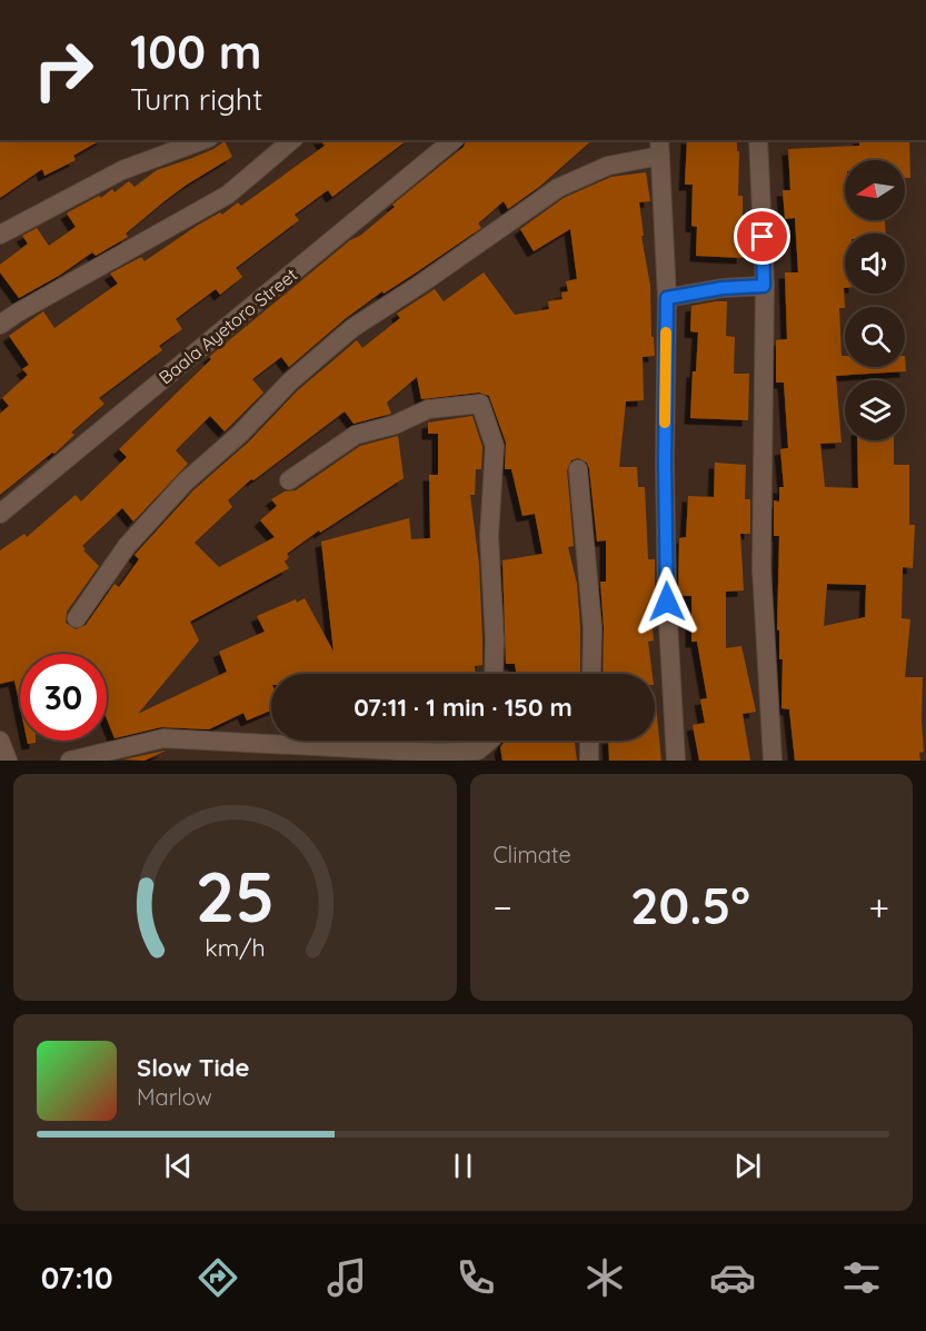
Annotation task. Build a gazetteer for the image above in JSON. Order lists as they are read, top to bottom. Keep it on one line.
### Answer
{"streets":{"street":["Baala Ayetoro Street"]},"north":"left","page":{"turn":["100 m","Turn right"],"limit":"30","trip":"07:11 · 1 min · 150 m","tile":"Climate","heat":["−","20.5°","+"],"song":["Slow Tide","Marlow"],"tabs":"07:10","gauge":["25","km/h"]}}
